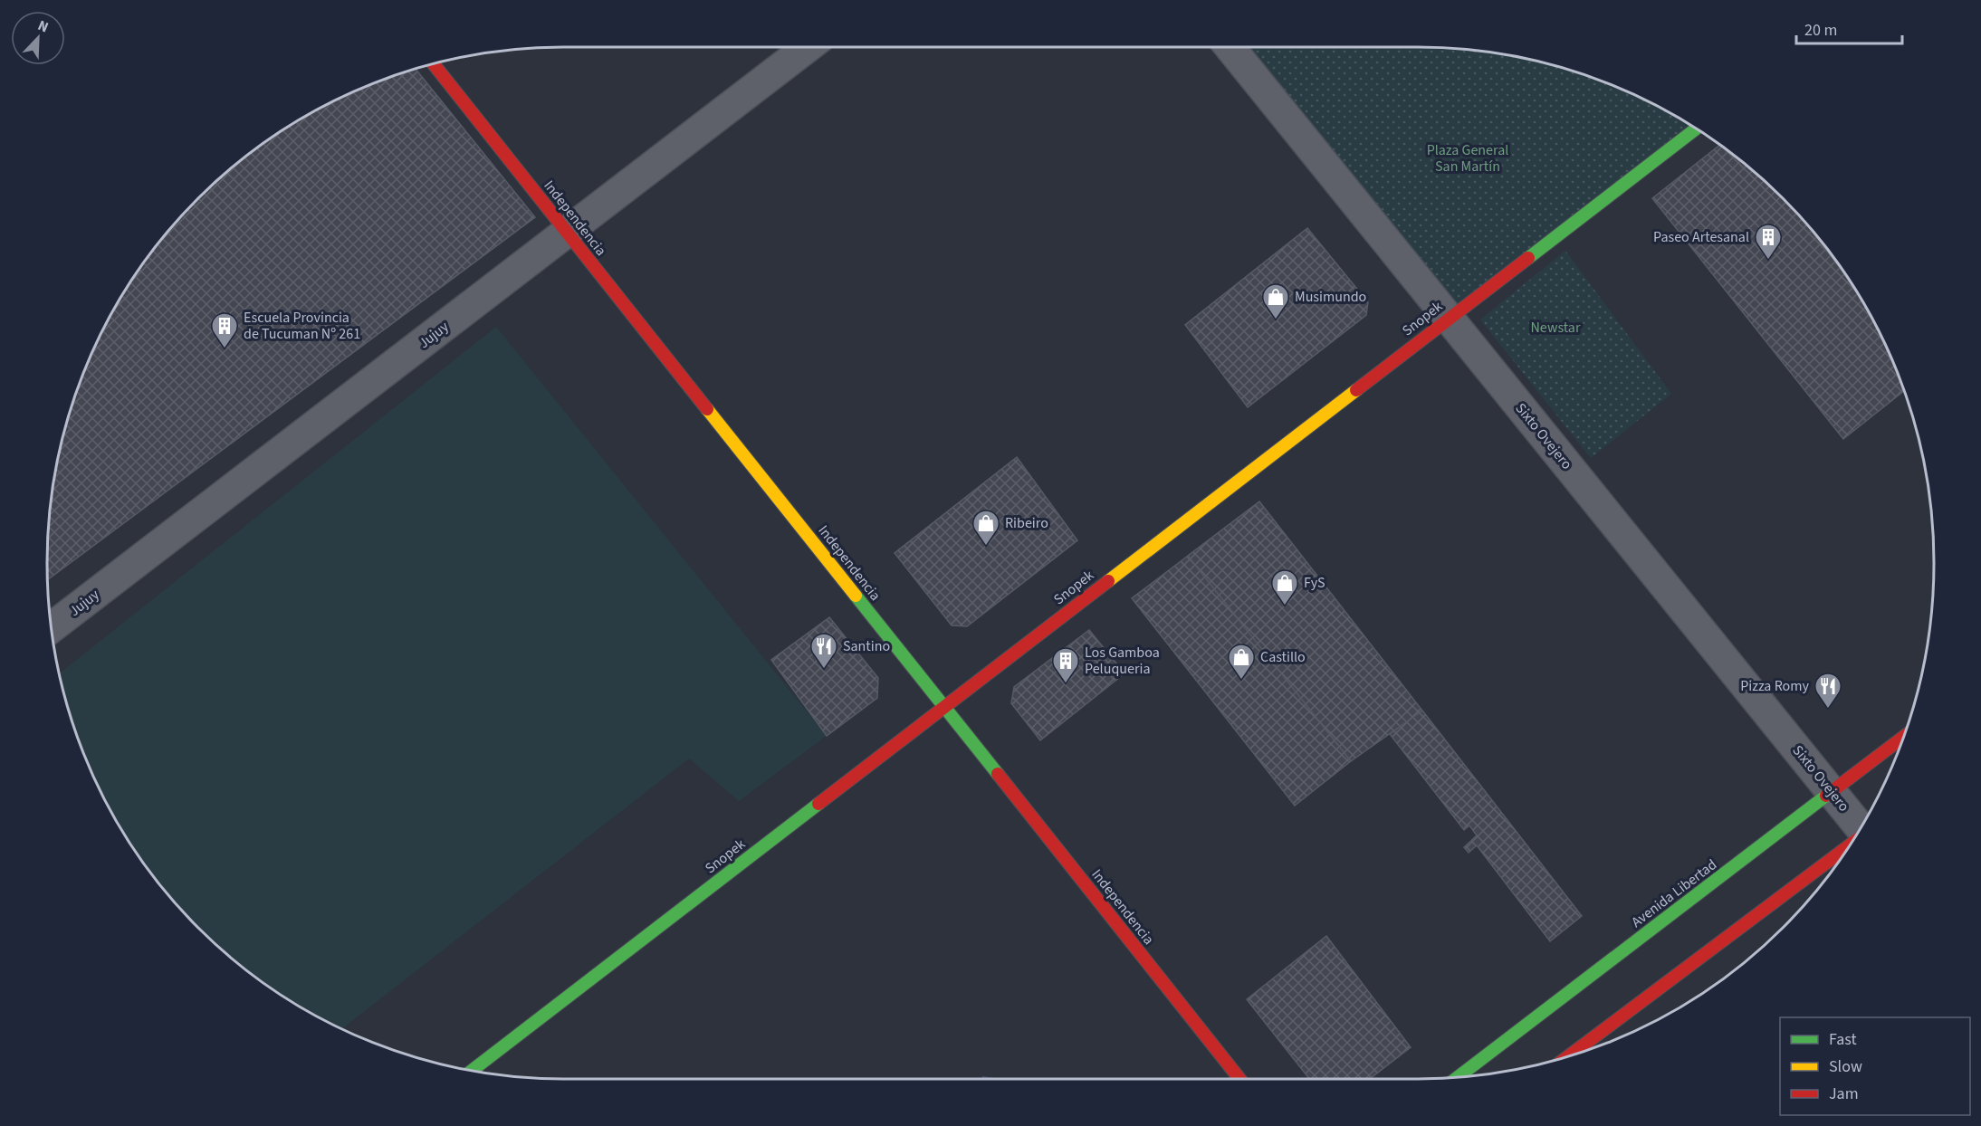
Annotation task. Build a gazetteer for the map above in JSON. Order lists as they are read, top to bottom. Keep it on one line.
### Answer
{"streets":{"street":["Independencia","Snopek","Jujuy","Sixto Ovejero","Avenida Libertad"]},"crossings":[["Independencia","Snopek"],["Independencia","Jujuy"],["Snopek","Sixto Ovejero"],["Sixto Ovejero","Avenida Libertad"]],"parks":["Plaza General San Martín","Newstar"],"places":{"building":["Paseo Artesanal","Escuela Provincia de Tucuman Nº 261","Los Gamboa Peluqueria"],"shop":["Musimundo","Ribeiro","FyS","Castillo"],"restaurant":["Santino","Pizza Romy"]},"legend":["Fast","Slow","Jam"],"scale_bar":"20 m","north":"top right"}
